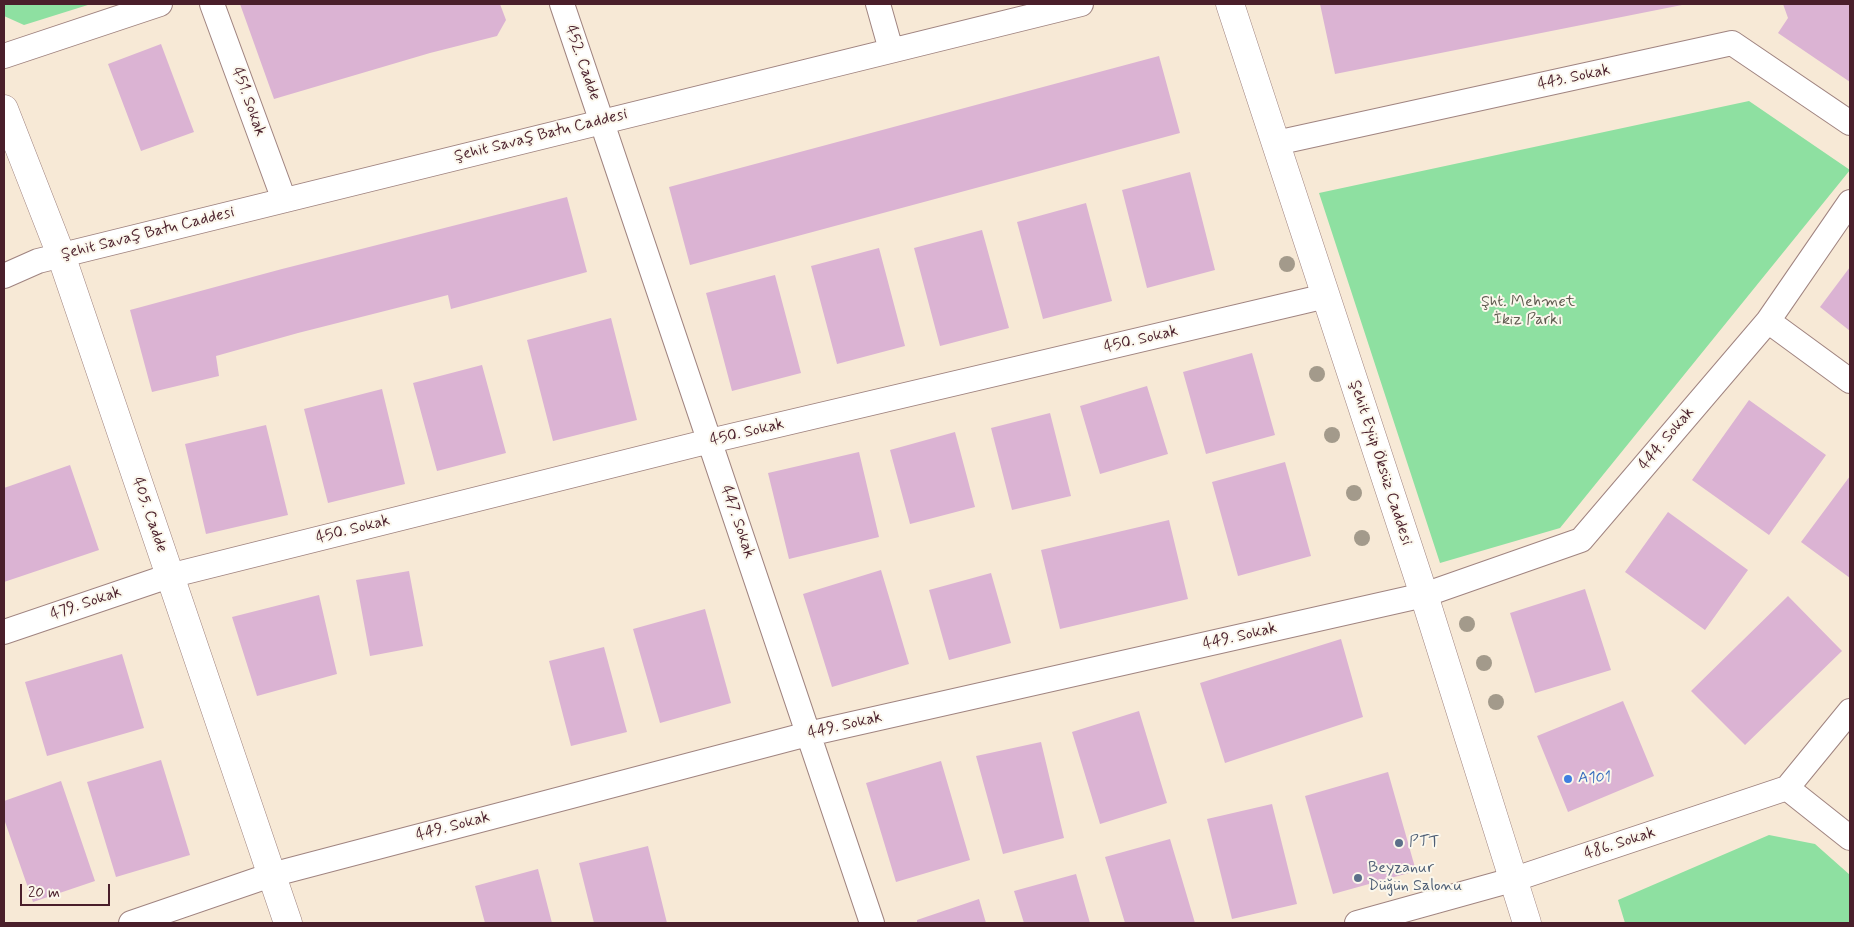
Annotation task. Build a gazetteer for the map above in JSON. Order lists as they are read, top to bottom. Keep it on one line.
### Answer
{"streets":{"street":["452. Cadde","443. Sokak","451. Sokak","Şehit Savaş Batu Caddesi","450. Sokak","444. Sokak","Şehit Eyüp Öksüz Caddesi","405. Cadde","447. Sokak","479. Sokak","449. Sokak","486. Sokak"]},"crossings":[["452. Cadde","Şehit Savaş Batu Caddesi"],["452. Cadde","447. Sokak"],["443. Sokak","Şehit Eyüp Öksüz Caddesi"],["451. Sokak","Şehit Savaş Batu Caddesi"],["Şehit Savaş Batu Caddesi","405. Cadde"],["Şehit Savaş Batu Caddesi","447. Sokak"],["450. Sokak","Şehit Eyüp Öksüz Caddesi"],["450. Sokak","405. Cadde"],["450. Sokak","447. Sokak"],["450. Sokak","479. Sokak"],["444. Sokak","Şehit Eyüp Öksüz Caddesi"],["444. Sokak","449. Sokak"],["Şehit Eyüp Öksüz Caddesi","449. Sokak"],["Şehit Eyüp Öksüz Caddesi","486. Sokak"],["405. Cadde","479. Sokak"],["405. Cadde","449. Sokak"],["447. Sokak","449. Sokak"]],"parks":["Şht. Mehmet İkiz Parkı"],"places":["A101","PTT","Beyzanur Düğün Salonu"],"scale_bar":"20 m"}
